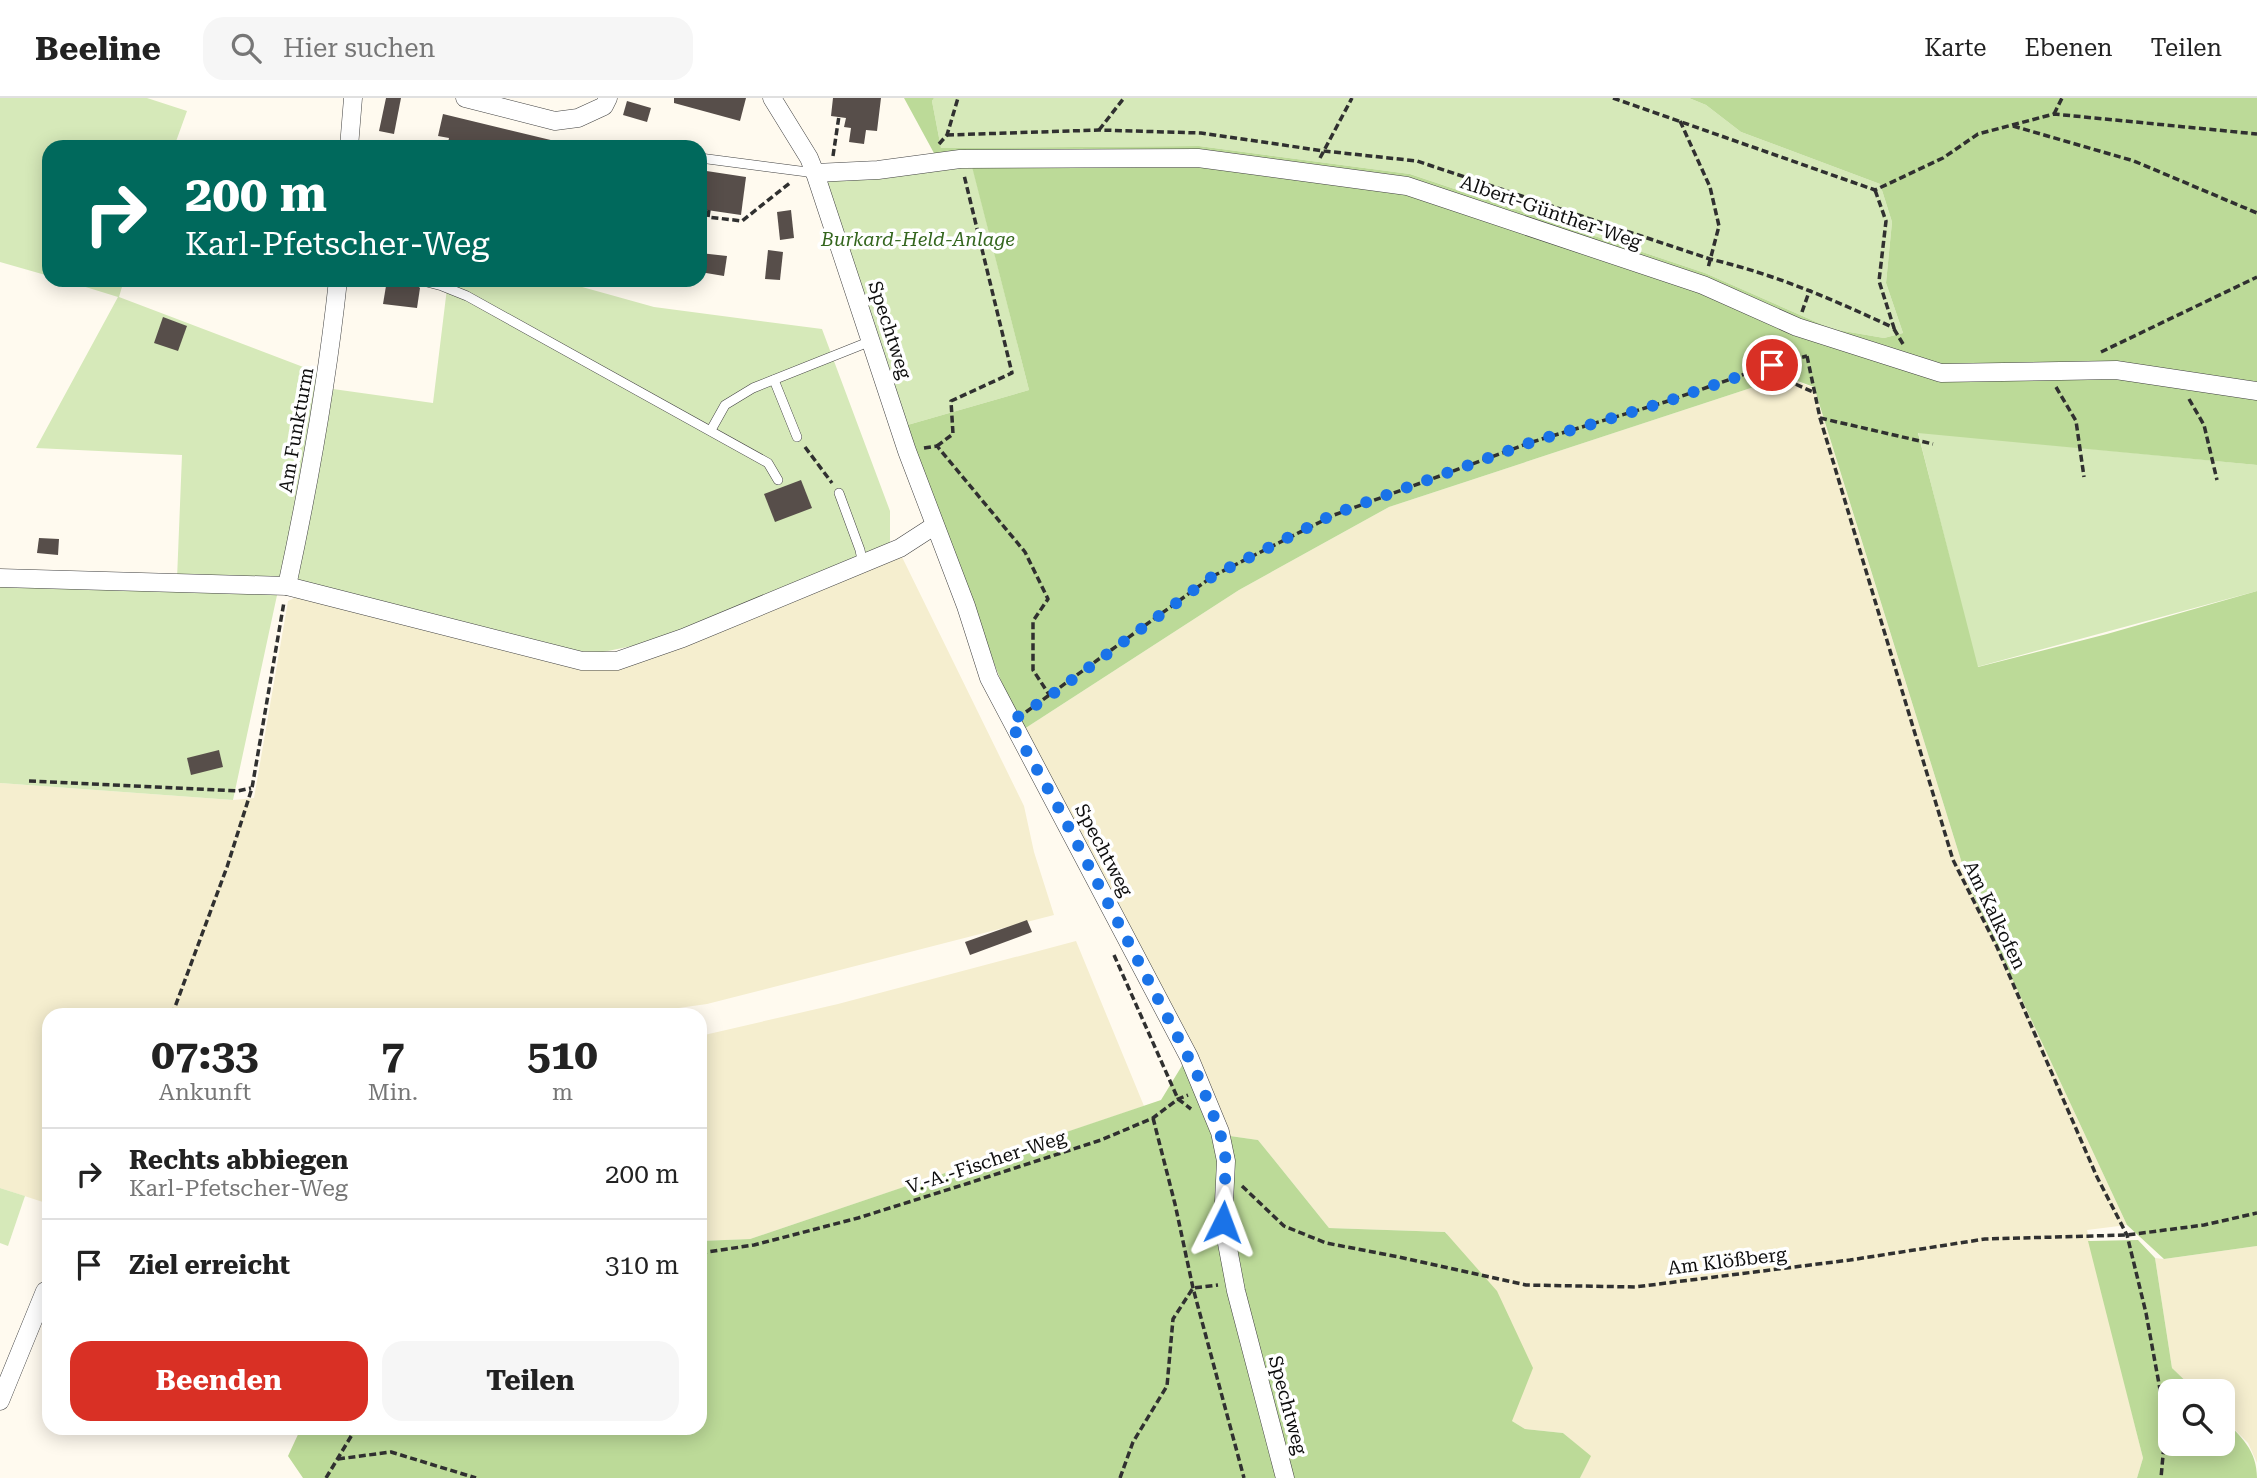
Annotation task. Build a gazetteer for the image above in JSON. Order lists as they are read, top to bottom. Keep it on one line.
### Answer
{"streets":{"street":["Albert-Günther-Weg","Spechtweg","Am Funkturm"],"path":["Am Kalkofen","V.-A.-Fischer-Weg","Am Klößberg"]},"crossings":[["Albert-Günther-Weg","Spechtweg"],["Spechtweg","Am Klößberg"],["Am Kalkofen","Am Klößberg"]],"parks":["Burkard-Held-Anlage"],"page":{"header":"Beeline","search":"Hier suchen","nav":["Karte","Ebenen","Teilen"],"turn":["200 m","Karl-Pfetscher-Weg"],"eta":["07:33","Ankunft","7","Min.","510","m"],"list":[{"name":"Rechts abbiegen","note":"Karl-Pfetscher-Weg","value":"200 m"},{"name":"Ziel erreicht","value":"310 m"}],"buttons":["Beenden","Teilen"]}}
